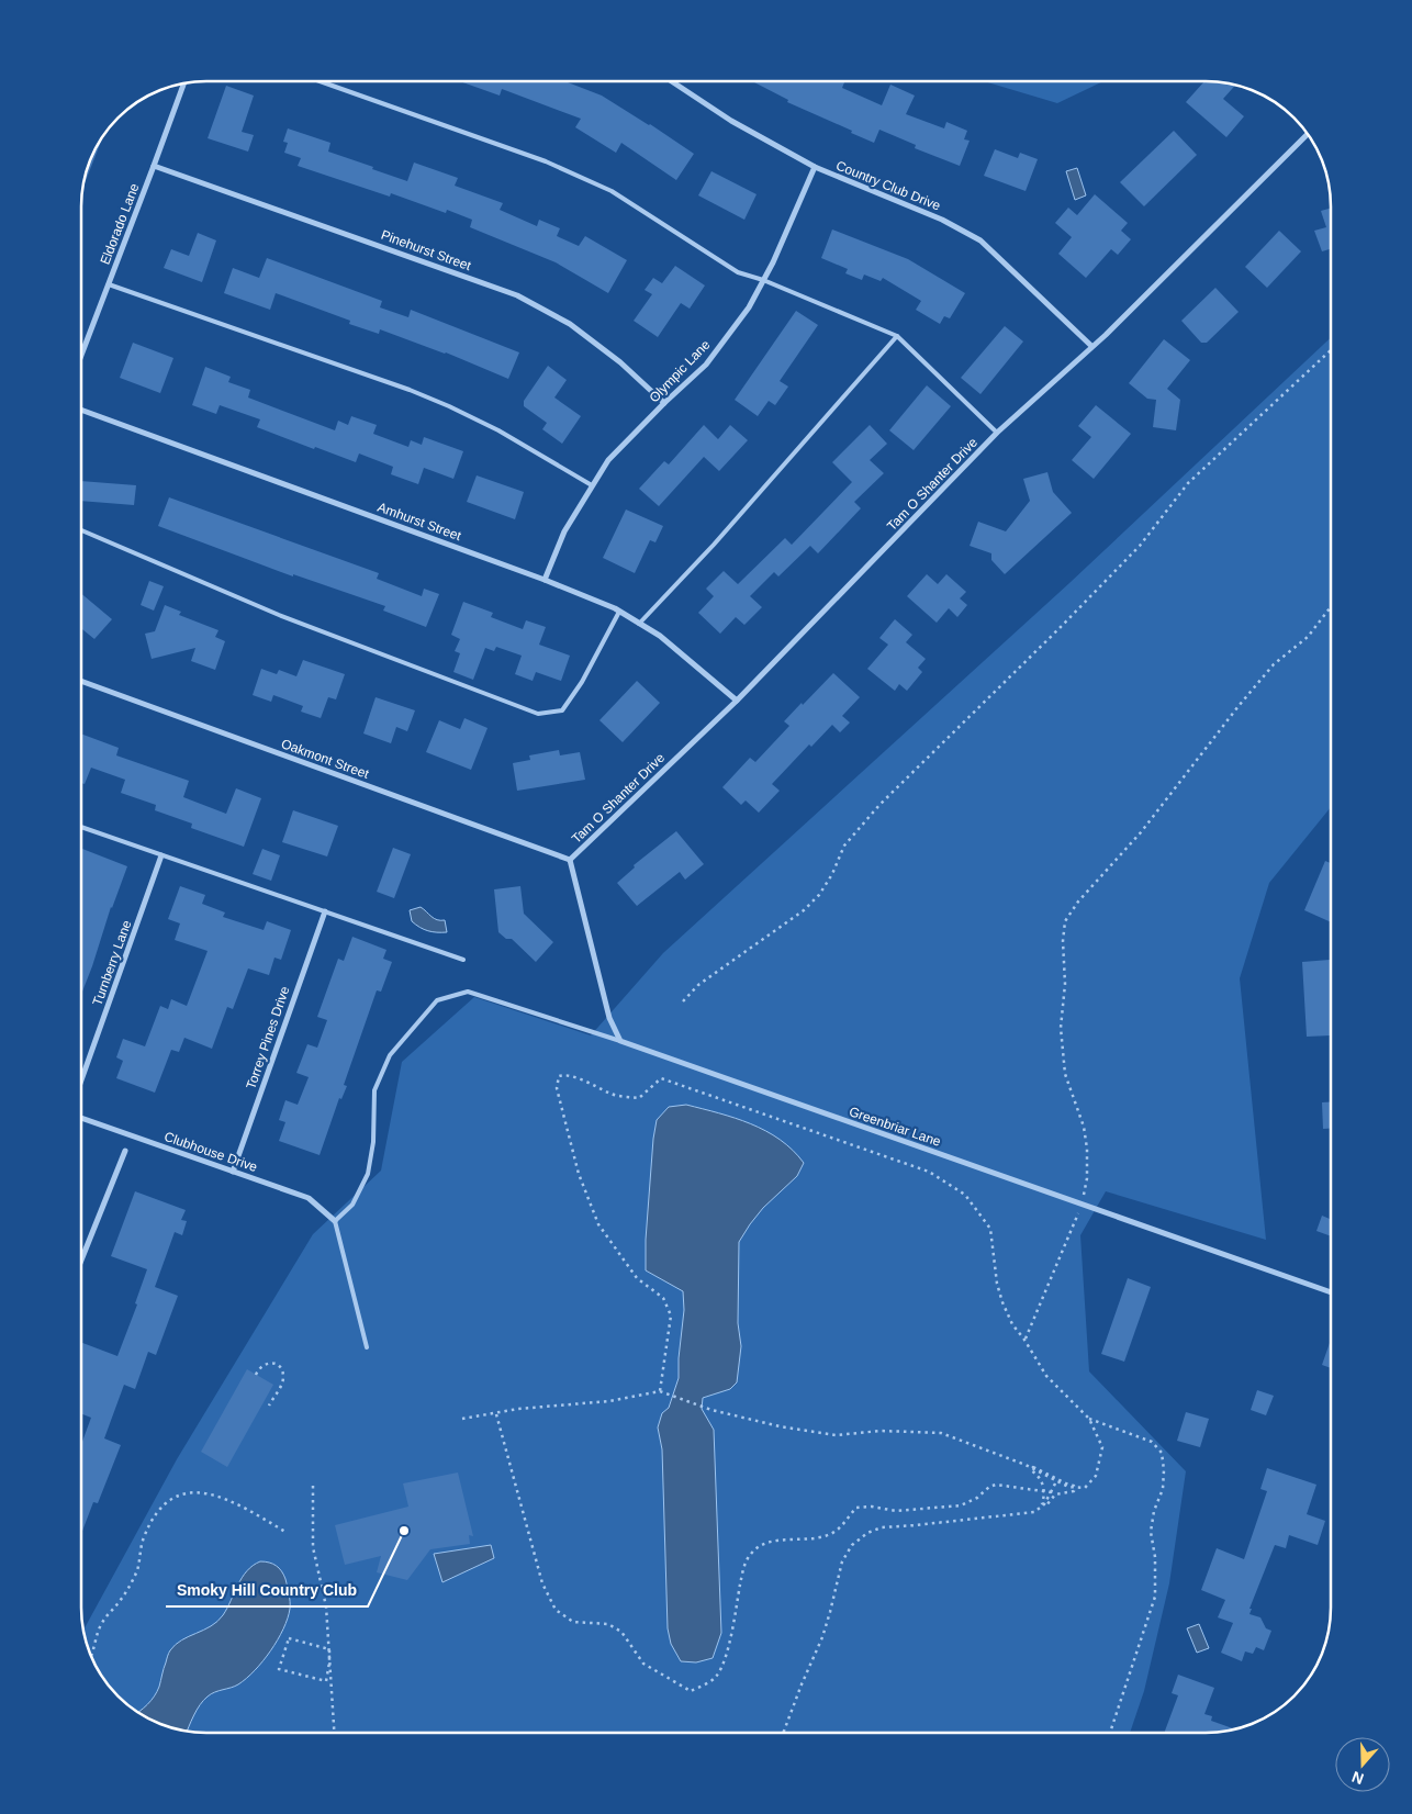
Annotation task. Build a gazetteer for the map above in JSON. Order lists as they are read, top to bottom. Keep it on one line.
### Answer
{"streets":{"street":["Country Club Drive","Eldorado Lane","Pinehurst Street","Olympic Lane","Tam O Shanter Drive","Amhurst Street","Oakmont Street","Turnberry Lane","Torrey Pines Drive","Greenbriar Lane","Clubhouse Drive"]},"crossings":[["Country Club Drive","Olympic Lane"],["Country Club Drive","Tam O Shanter Drive"],["Eldorado Lane","Pinehurst Street"],["Pinehurst Street","Olympic Lane"],["Olympic Lane","Amhurst Street"],["Tam O Shanter Drive","Amhurst Street"],["Tam O Shanter Drive","Oakmont Street"],["Torrey Pines Drive","Clubhouse Drive"]],"places":["Smoky Hill Country Club"],"north":"bottom"}
